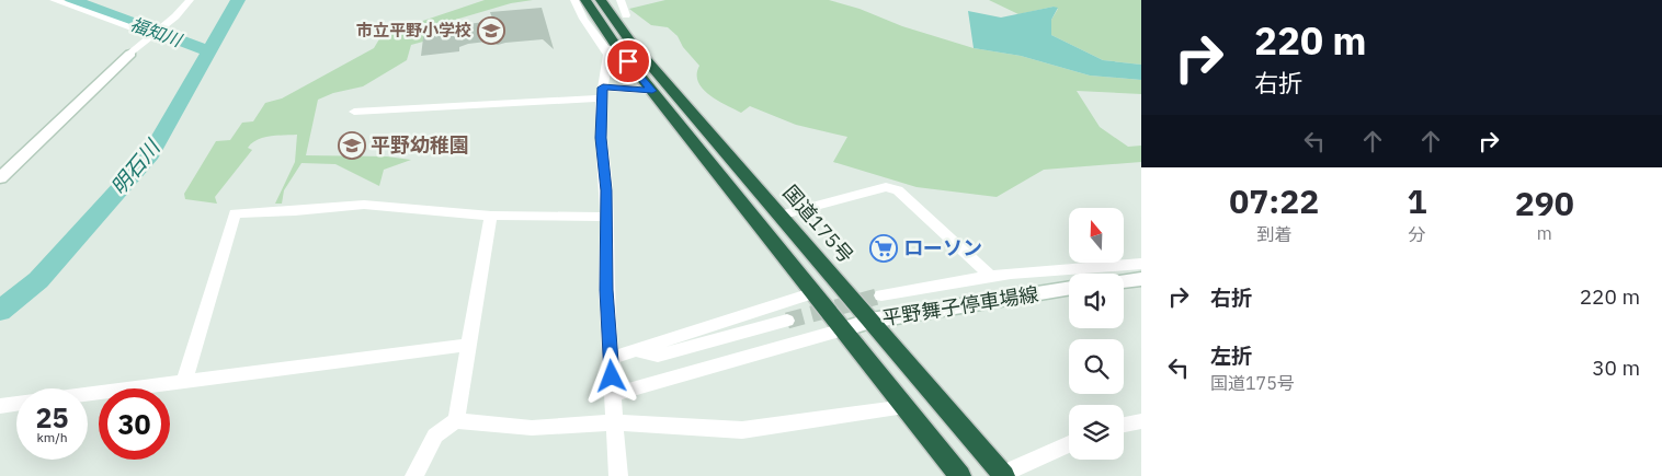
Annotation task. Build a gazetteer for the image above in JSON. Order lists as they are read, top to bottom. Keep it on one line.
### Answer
{"streets":{"highway":["国道175号"],"main road":["平野舞子停車場線"]},"crossings":[["国道175号","平野舞子停車場線"]],"water":["福知川","明石川"],"places":{"school or university":["市立平野小学校","平野幼稚園"],"supermarket":["ローソン"]},"north":"top","page":{"turn":["220 m","右折"],"eta":["07:22","到着","1","分","290","m"],"list":[{"name":"右折","value":"220 m"},{"name":"左折","note":"国道175号","value":"30 m"}],"speed":"25 km/h","limit":"30"}}
